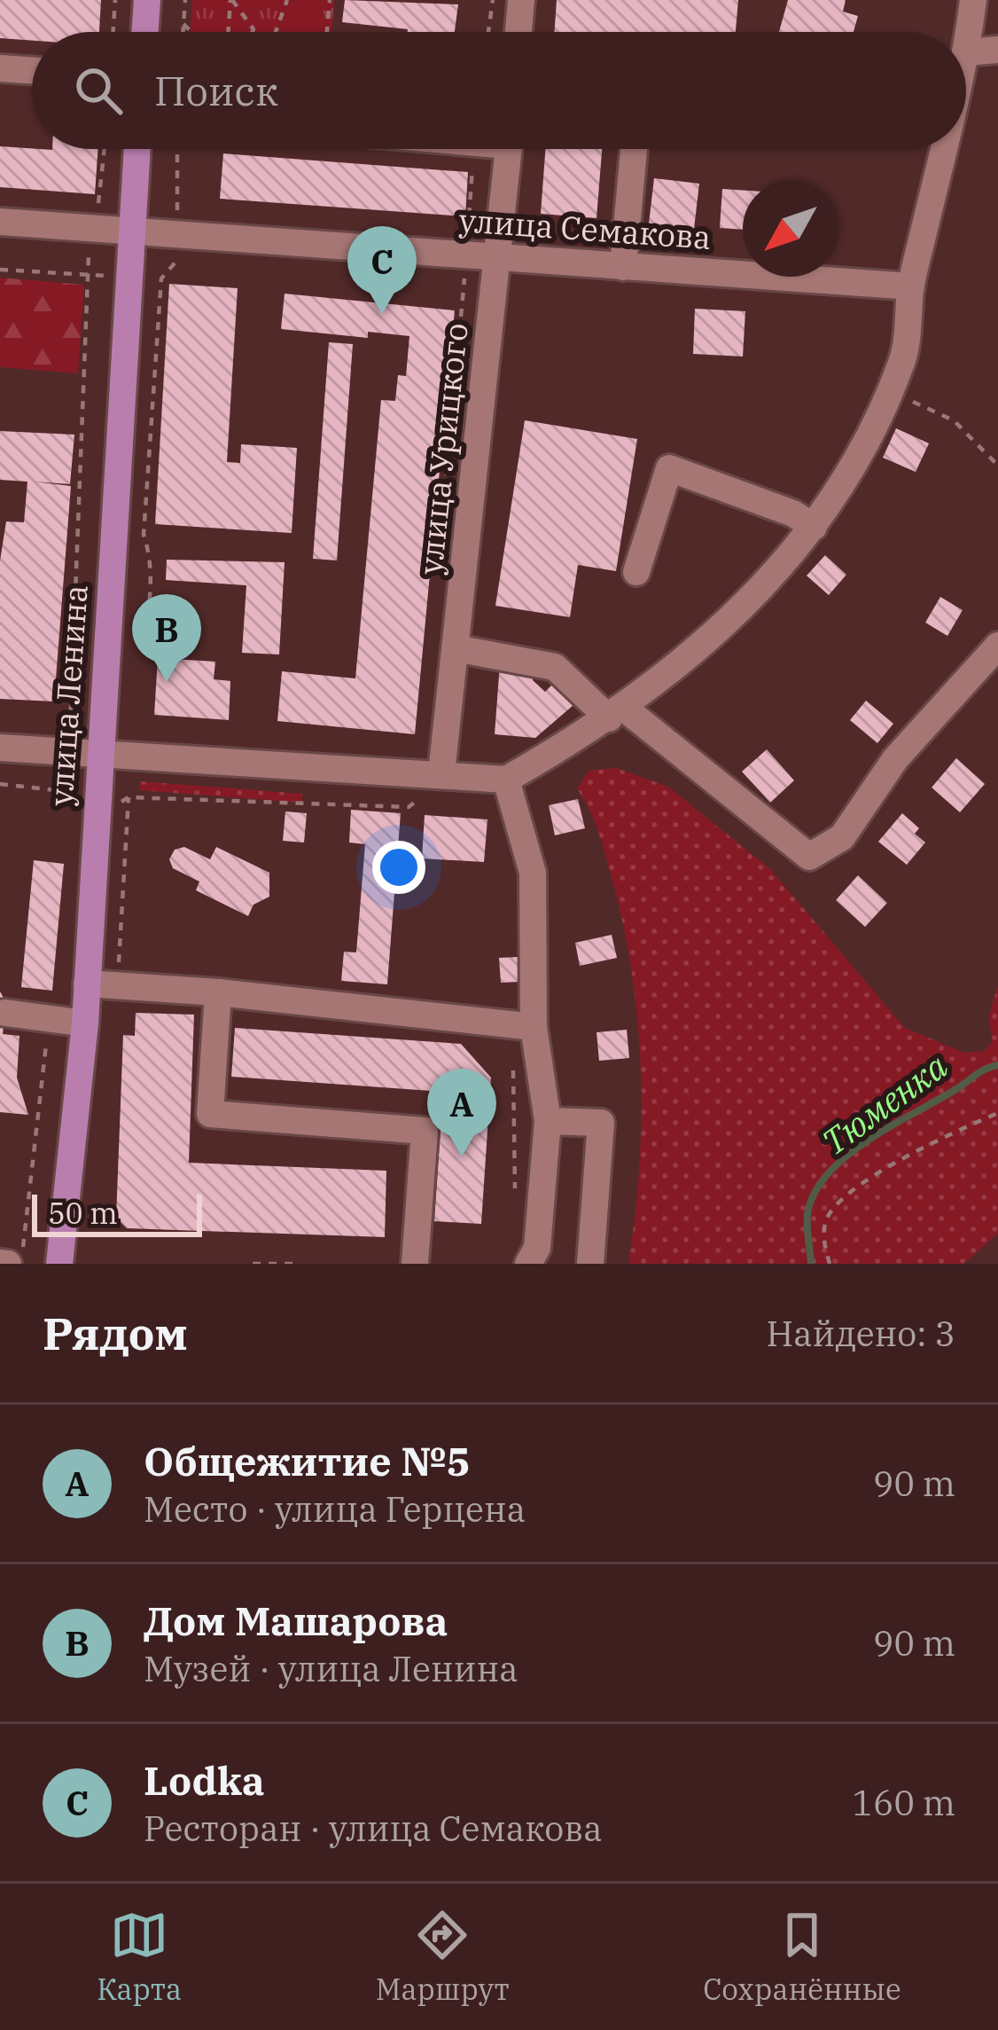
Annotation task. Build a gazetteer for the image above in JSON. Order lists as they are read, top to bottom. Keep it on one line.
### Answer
{"streets":{"main road":["улица Ленина"],"street":["улица Семакова","улица Урицкого"]},"crossings":[["улица Семакова","улица Урицкого"],["улица Семакова","улица Ленина"]],"water":["Тюменка"],"scale_bar":"50 m","north":"bottom left","page":{"search":"Поиск","pins":["C","B","A"],"scale":"50 m","heading":["Рядом","Найдено: 3"],"list":[{"mark":"A","name":"Общежитие №5","note":"Место · улица Герцена","value":"90 m"},{"mark":"B","name":"Дом Машарова","note":"Музей · улица Ленина","value":"90 m"},{"mark":"C","name":"Lodka","note":"Ресторан · улица Семакова","value":"160 m"}],"nav":["Карта","Маршрут","Сохранённые"]}}
